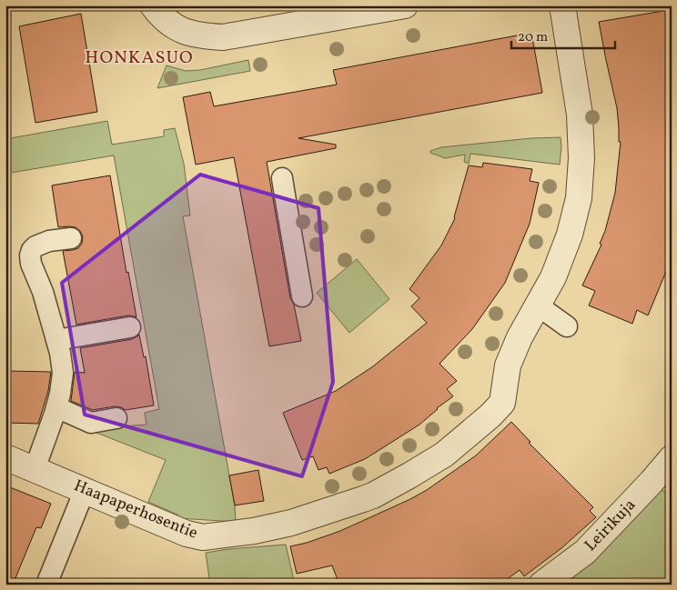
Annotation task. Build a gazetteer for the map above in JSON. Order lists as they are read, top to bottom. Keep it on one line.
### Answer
{"streets":{"street":["Haapaperhosentie","Leirikuja"]},"districts":["HONKASUO"],"scale_bar":"20 m"}
